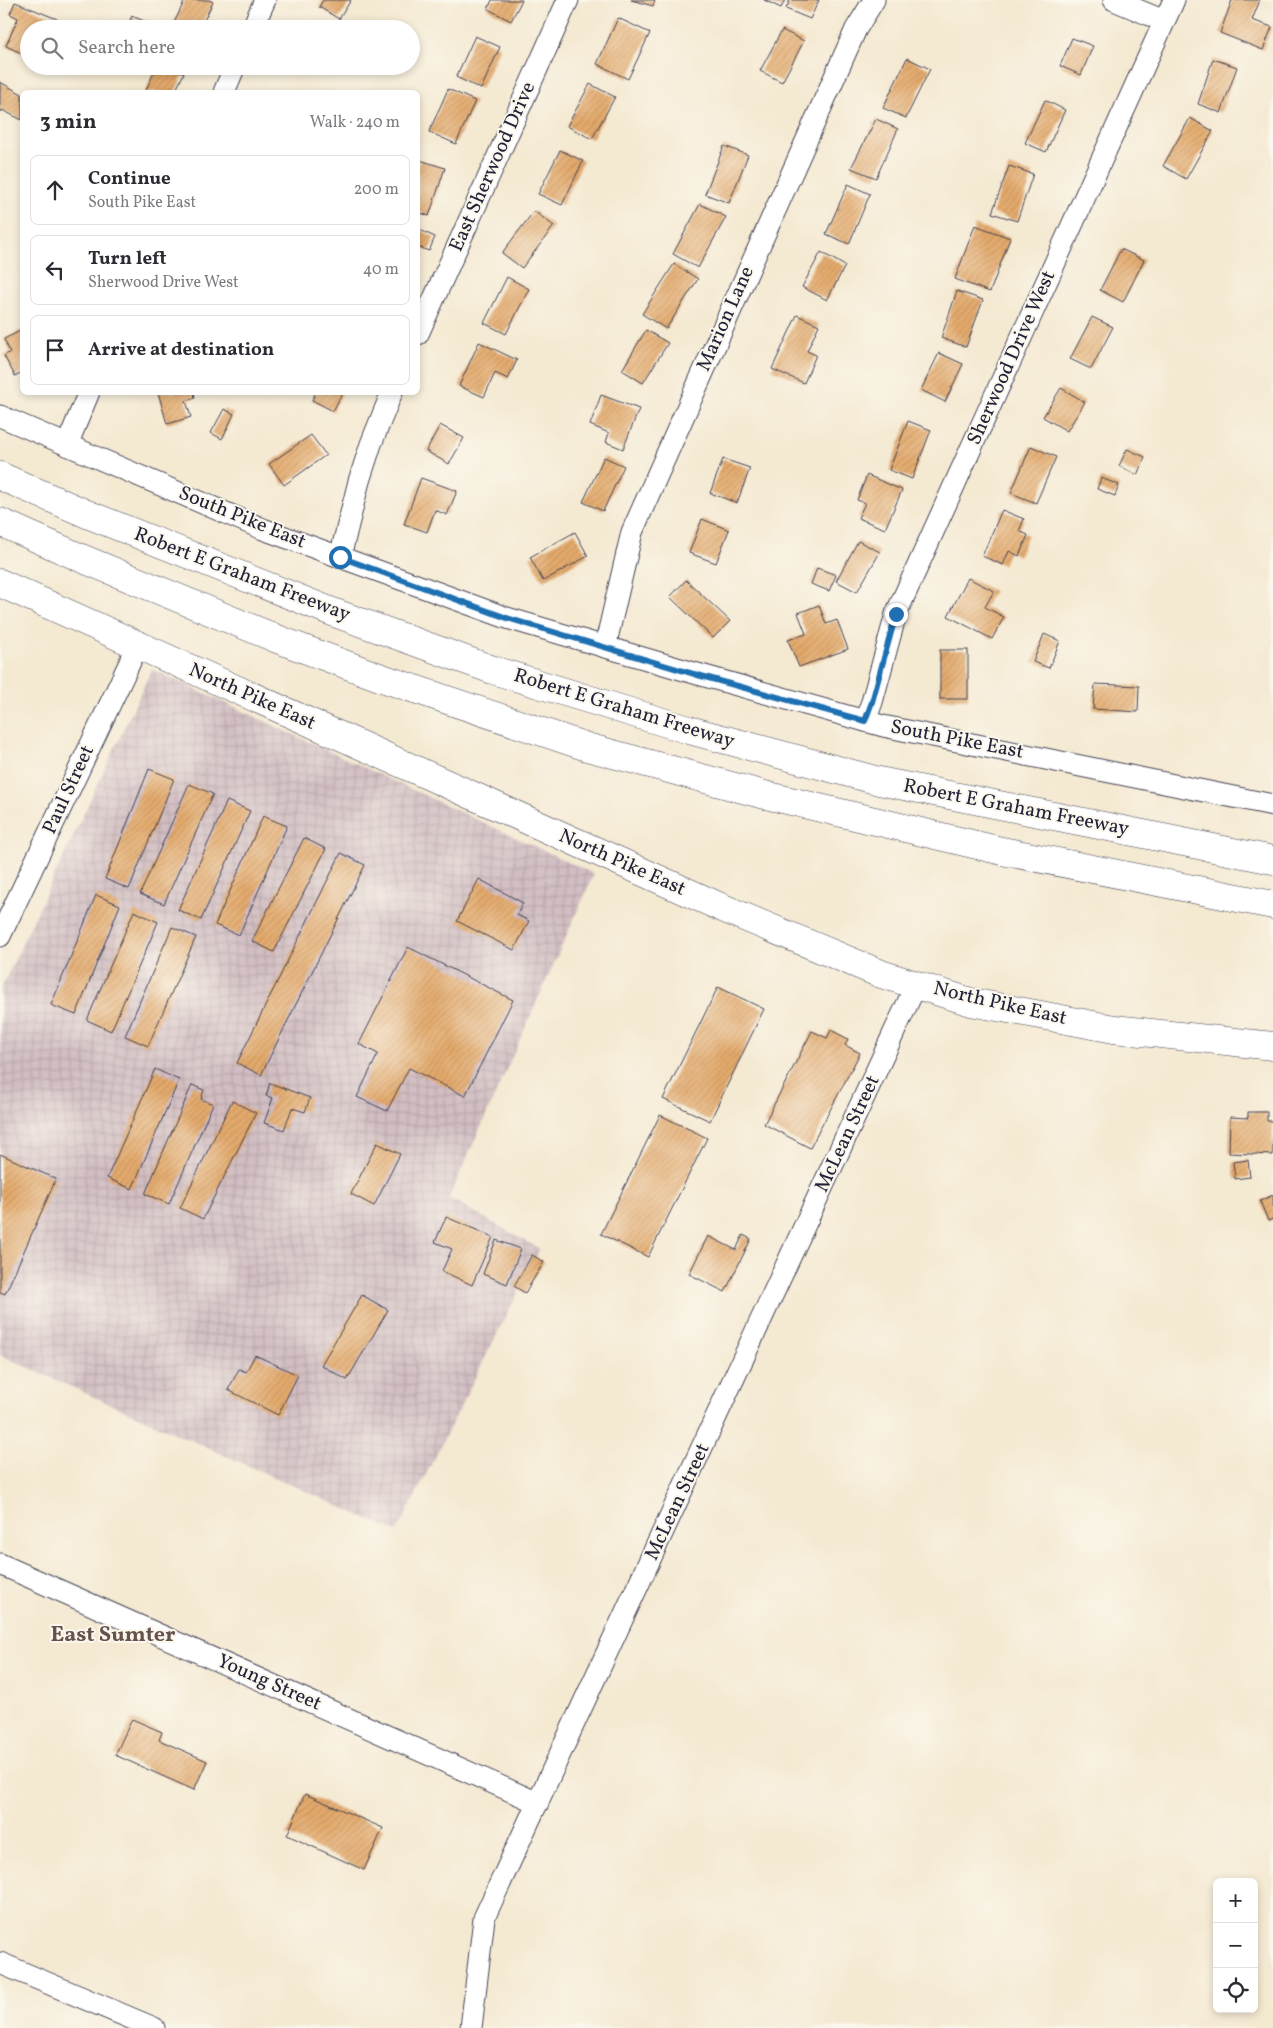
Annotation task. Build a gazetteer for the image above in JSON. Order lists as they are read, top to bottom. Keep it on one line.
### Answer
{"streets":{"main road":["Robert E Graham Freeway","North Pike East"],"street":["East Sherwood Drive","Marion Lane","Sherwood Drive West","South Pike East","Paul Street","McLean Street","Young Street"]},"crossings":[["Marion Lane","South Pike East"],["Sherwood Drive West","South Pike East"],["North Pike East","Paul Street"],["North Pike East","McLean Street"],["McLean Street","Young Street"]],"districts":["East Sumter"],"page":{"search":"Search here","heading":["3 min","Walk · 240 m"],"list":[["Continue","South Pike East","200 m"],["Turn left","Sherwood Drive West","40 m"],"Arrive at destination"],"map_buttons":["+","−"]}}
